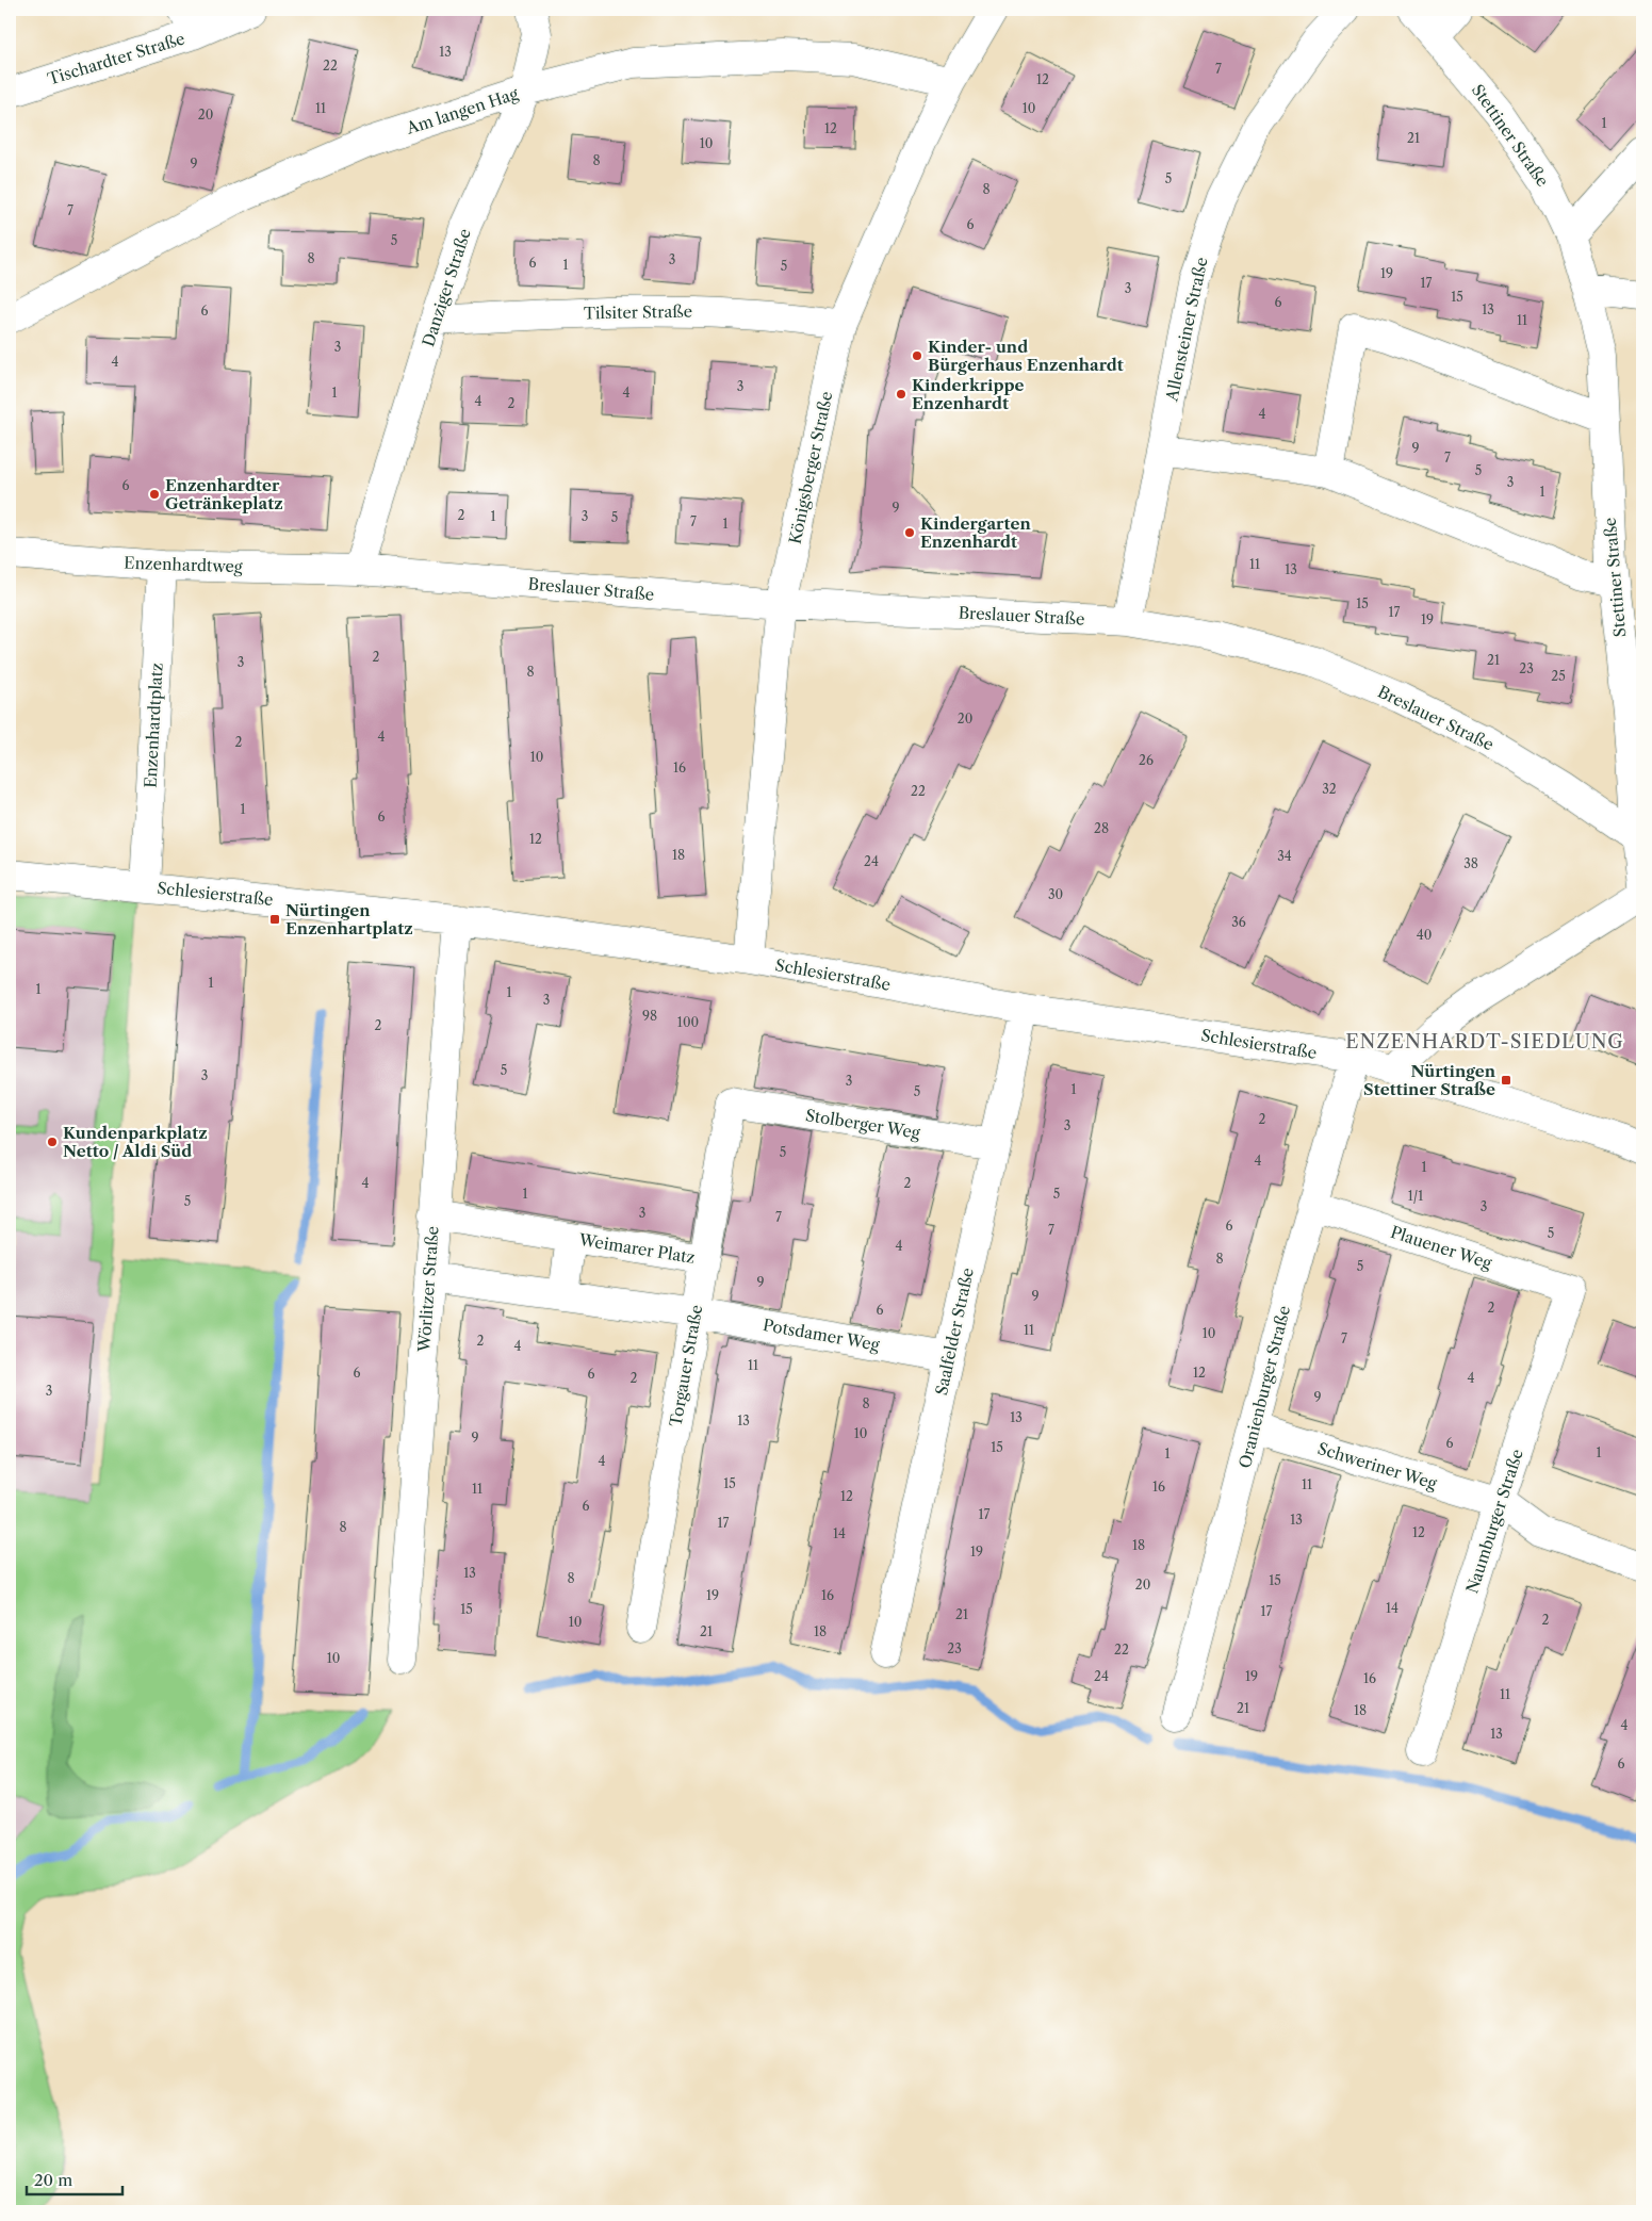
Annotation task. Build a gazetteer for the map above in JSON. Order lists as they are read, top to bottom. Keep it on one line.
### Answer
{"streets":{"street":["Tischardter Straße","Am langen Hag","Stettiner Straße","Danziger Straße","Tilsiter Straße","Allensteiner Straße","Königsberger Straße","Enzenhardtweg","Breslauer Straße","Enzenhardtplatz","Schlesierstraße","Stolberger Weg","Plauener Weg","Weimarer Platz","Wörlitzer Straße","Saalfelder Straße","Potsdamer Weg","Torgauer Straße","Oranienburger Straße","Schweriner Weg","Naumburger Straße"]},"crossings":[["Am langen Hag","Danziger Straße"],["Am langen Hag","Königsberger Straße"],["Stettiner Straße","Breslauer Straße"],["Stettiner Straße","Schlesierstraße"],["Danziger Straße","Tilsiter Straße"],["Danziger Straße","Enzenhardtweg"],["Danziger Straße","Breslauer Straße"],["Tilsiter Straße","Königsberger Straße"],["Allensteiner Straße","Breslauer Straße"],["Königsberger Straße","Breslauer Straße"],["Königsberger Straße","Schlesierstraße"],["Enzenhardtweg","Breslauer Straße"],["Enzenhardtweg","Enzenhardtplatz"],["Enzenhardtplatz","Schlesierstraße"],["Schlesierstraße","Wörlitzer Straße"],["Schlesierstraße","Saalfelder Straße"],["Schlesierstraße","Oranienburger Straße"],["Stolberger Weg","Saalfelder Straße"],["Stolberger Weg","Torgauer Straße"],["Plauener Weg","Oranienburger Straße"],["Plauener Weg","Naumburger Straße"],["Weimarer Platz","Wörlitzer Straße"],["Weimarer Platz","Torgauer Straße"],["Saalfelder Straße","Potsdamer Weg"],["Potsdamer Weg","Torgauer Straße"],["Oranienburger Straße","Schweriner Weg"],["Schweriner Weg","Naumburger Straße"]],"districts":["ENZENHARDT-SIEDLUNG"],"places":{"other":["Kinder- und Bürgerhaus Enzenhardt","Kinderkrippe Enzenhardt","Enzenhardter Getränkeplatz","Kindergarten Enzenhardt","Kundenparkplatz Netto / Aldi Süd"],"transit":["Nürtingen Enzenhartplatz","Nürtingen Stettiner Straße"]},"house_numbers":["13","22","7","12","11","10","20","1","12","21","10","8","9","5","8","7","6","5","8","3","6","1","5","19","17","3","15","6","13","6","11","3","4","3","1","4","4","2","4","9","7","5","3","6","1","9","2","1","3","5","7","1","11","13","15","17","19","2","21","3","23","8","25","20","4","2","10","26","16","32","22","1","6","28","12","18","34","24","38","30","36","40","1","1","1","3","98","100","2","5","3","3","1","5","2","3","5","4","1","4","2","1","5","1/1","5","3","3","7","6","7","5","4","8","5","9","9","2","6","11","10","7","2","4","11","6","12","6","2","4","3","9","8","13","13","10","9","6","15","1","1","4","15","11","16","11","12","6","17","13","17","8","12","14","18","19","13","8","15","20","19","16","14","15","17","21","2","10","21","18","23","22","10","24","19","16","11","21","18","4","13","6"],"scale_bar":"20 m"}
